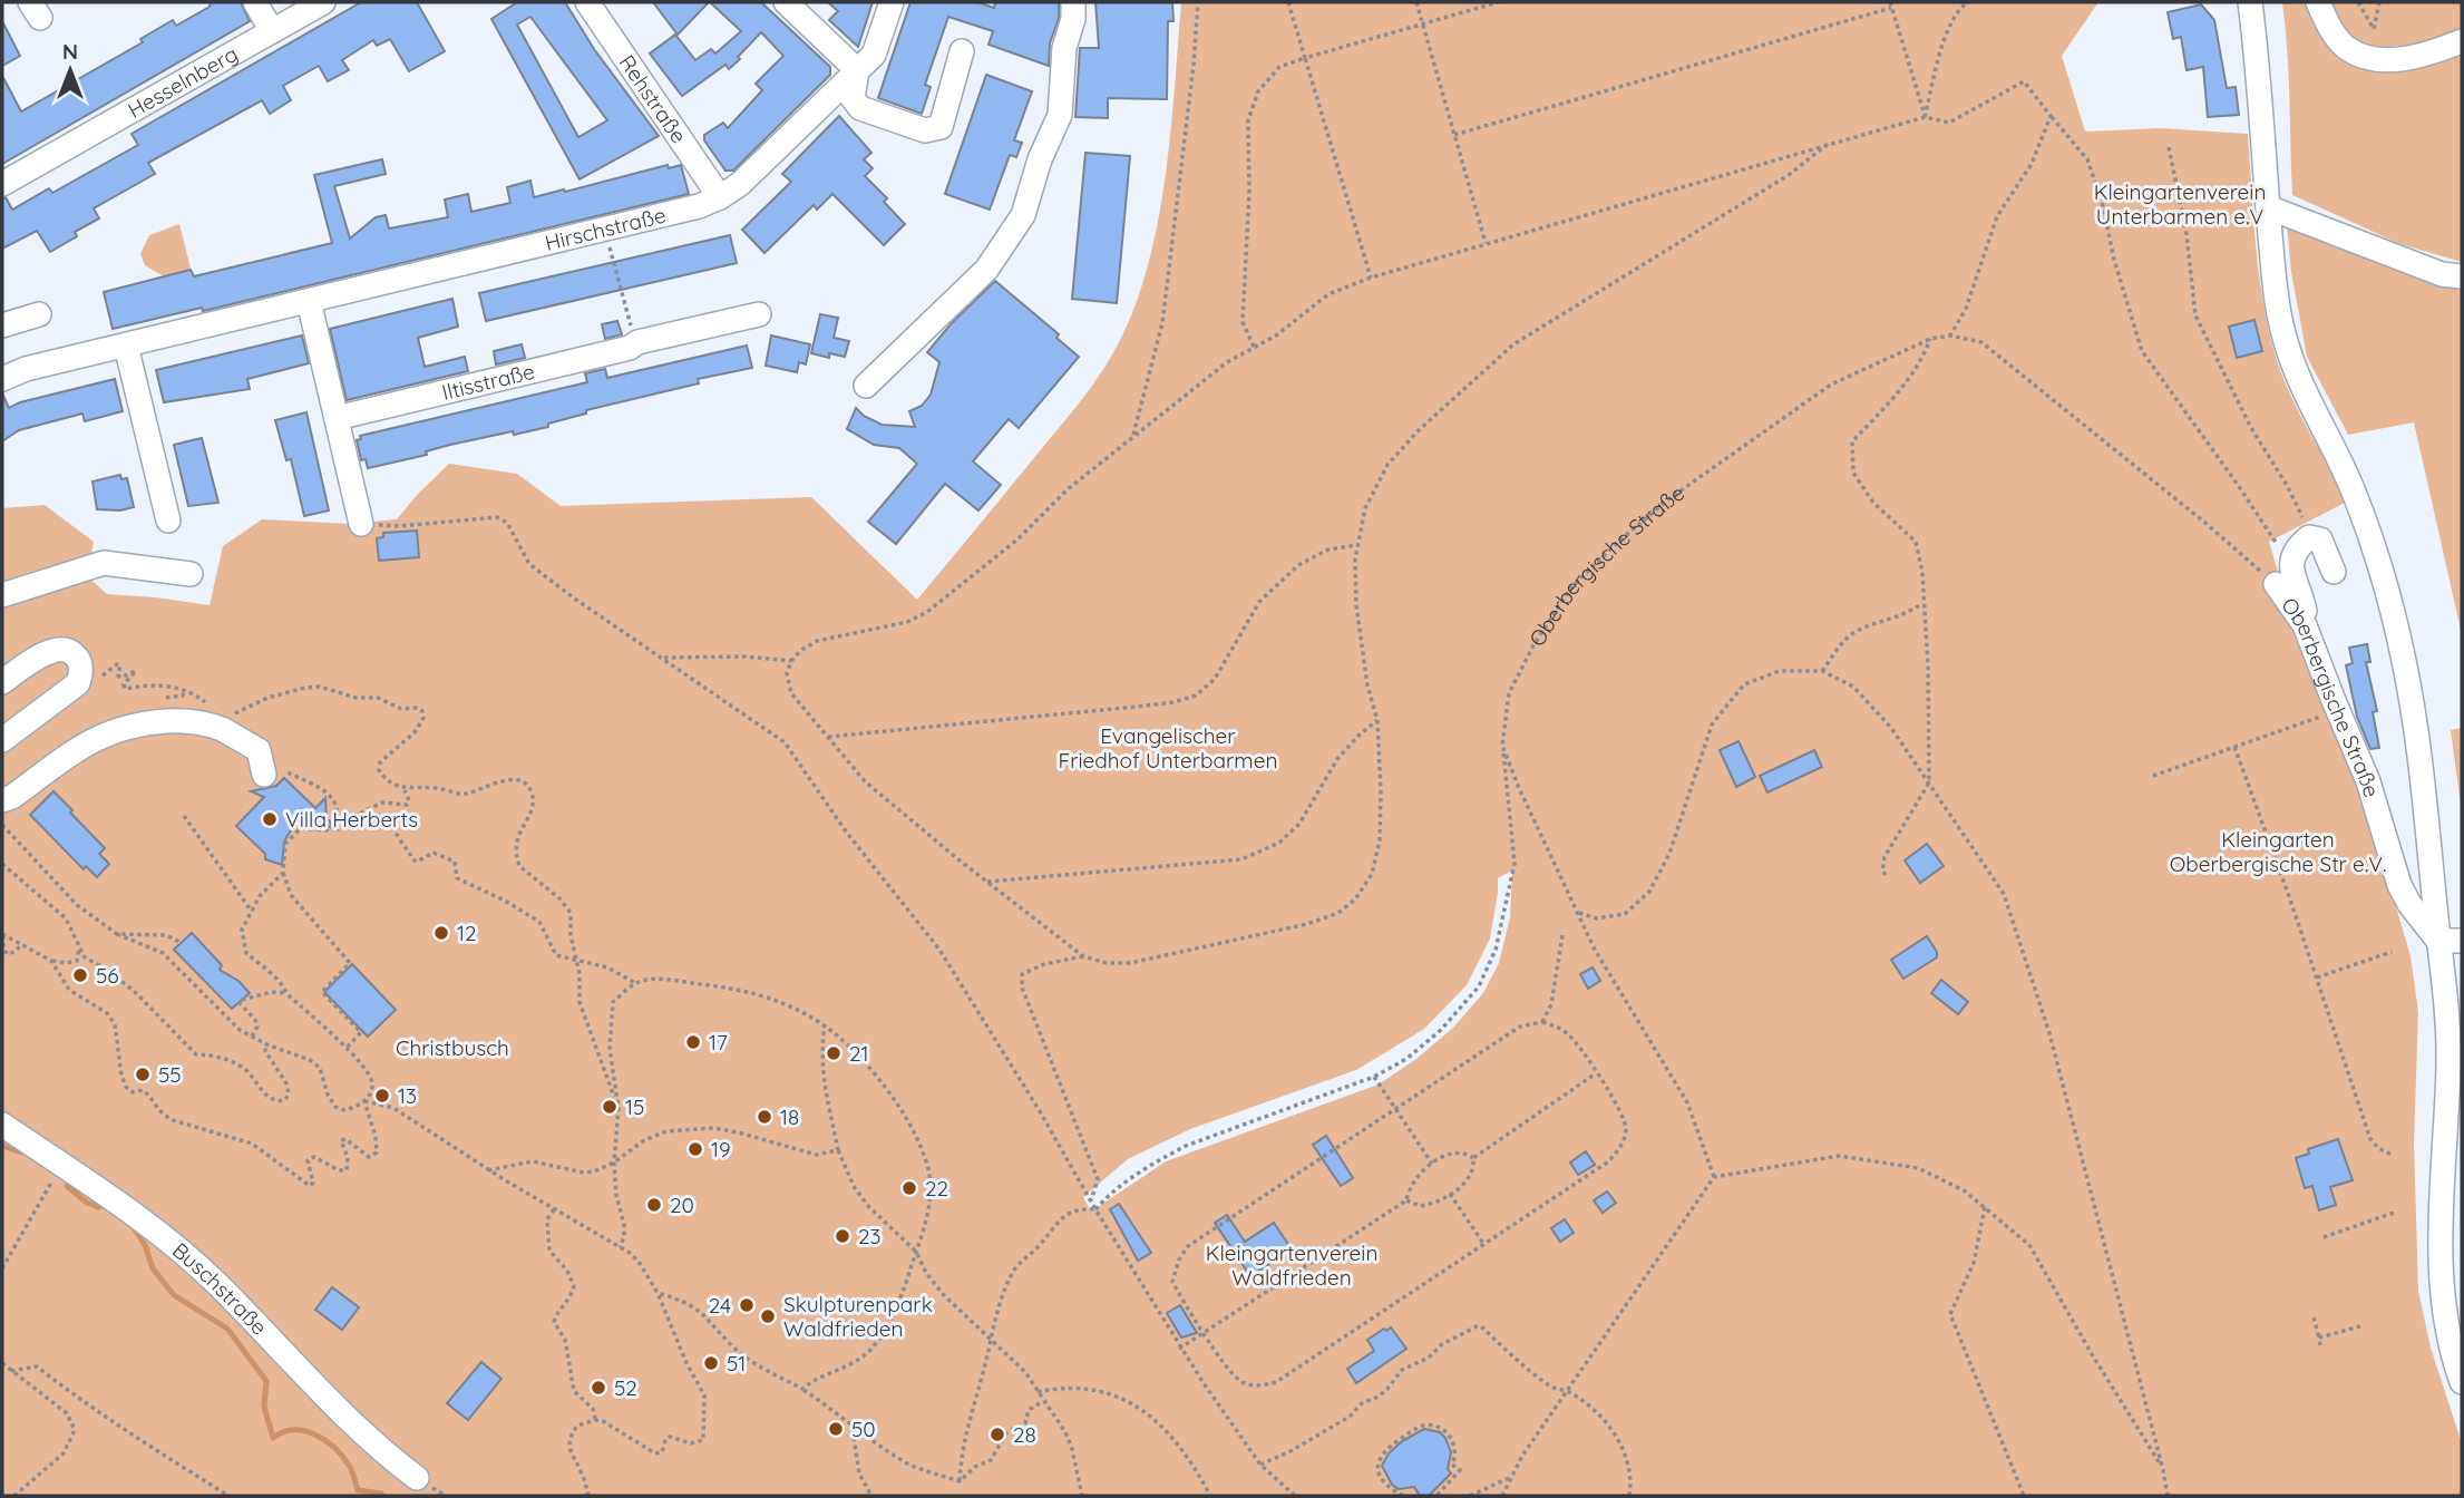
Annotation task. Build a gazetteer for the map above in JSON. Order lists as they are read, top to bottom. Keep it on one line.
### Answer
{"streets":{"street":["Hesselnberg","Rehstraße","Hirschstraße","Iltisstraße","Oberbergische Straße","Buschstraße"]},"crossings":[["Rehstraße","Hirschstraße"]],"parks":["Kleingartenverein Unterbarmen e.V","Evangelischer Friedhof Unterbarmen","Kleingarten Oberbergische Str e.V.","Christbusch","Kleingartenverein Waldfrieden"],"places":["Villa Herberts","12","56","17","21","55","13","15","18","19","22","20","23","24","Skulpturenpark Waldfrieden","51","52","50","28"],"north":"top"}
